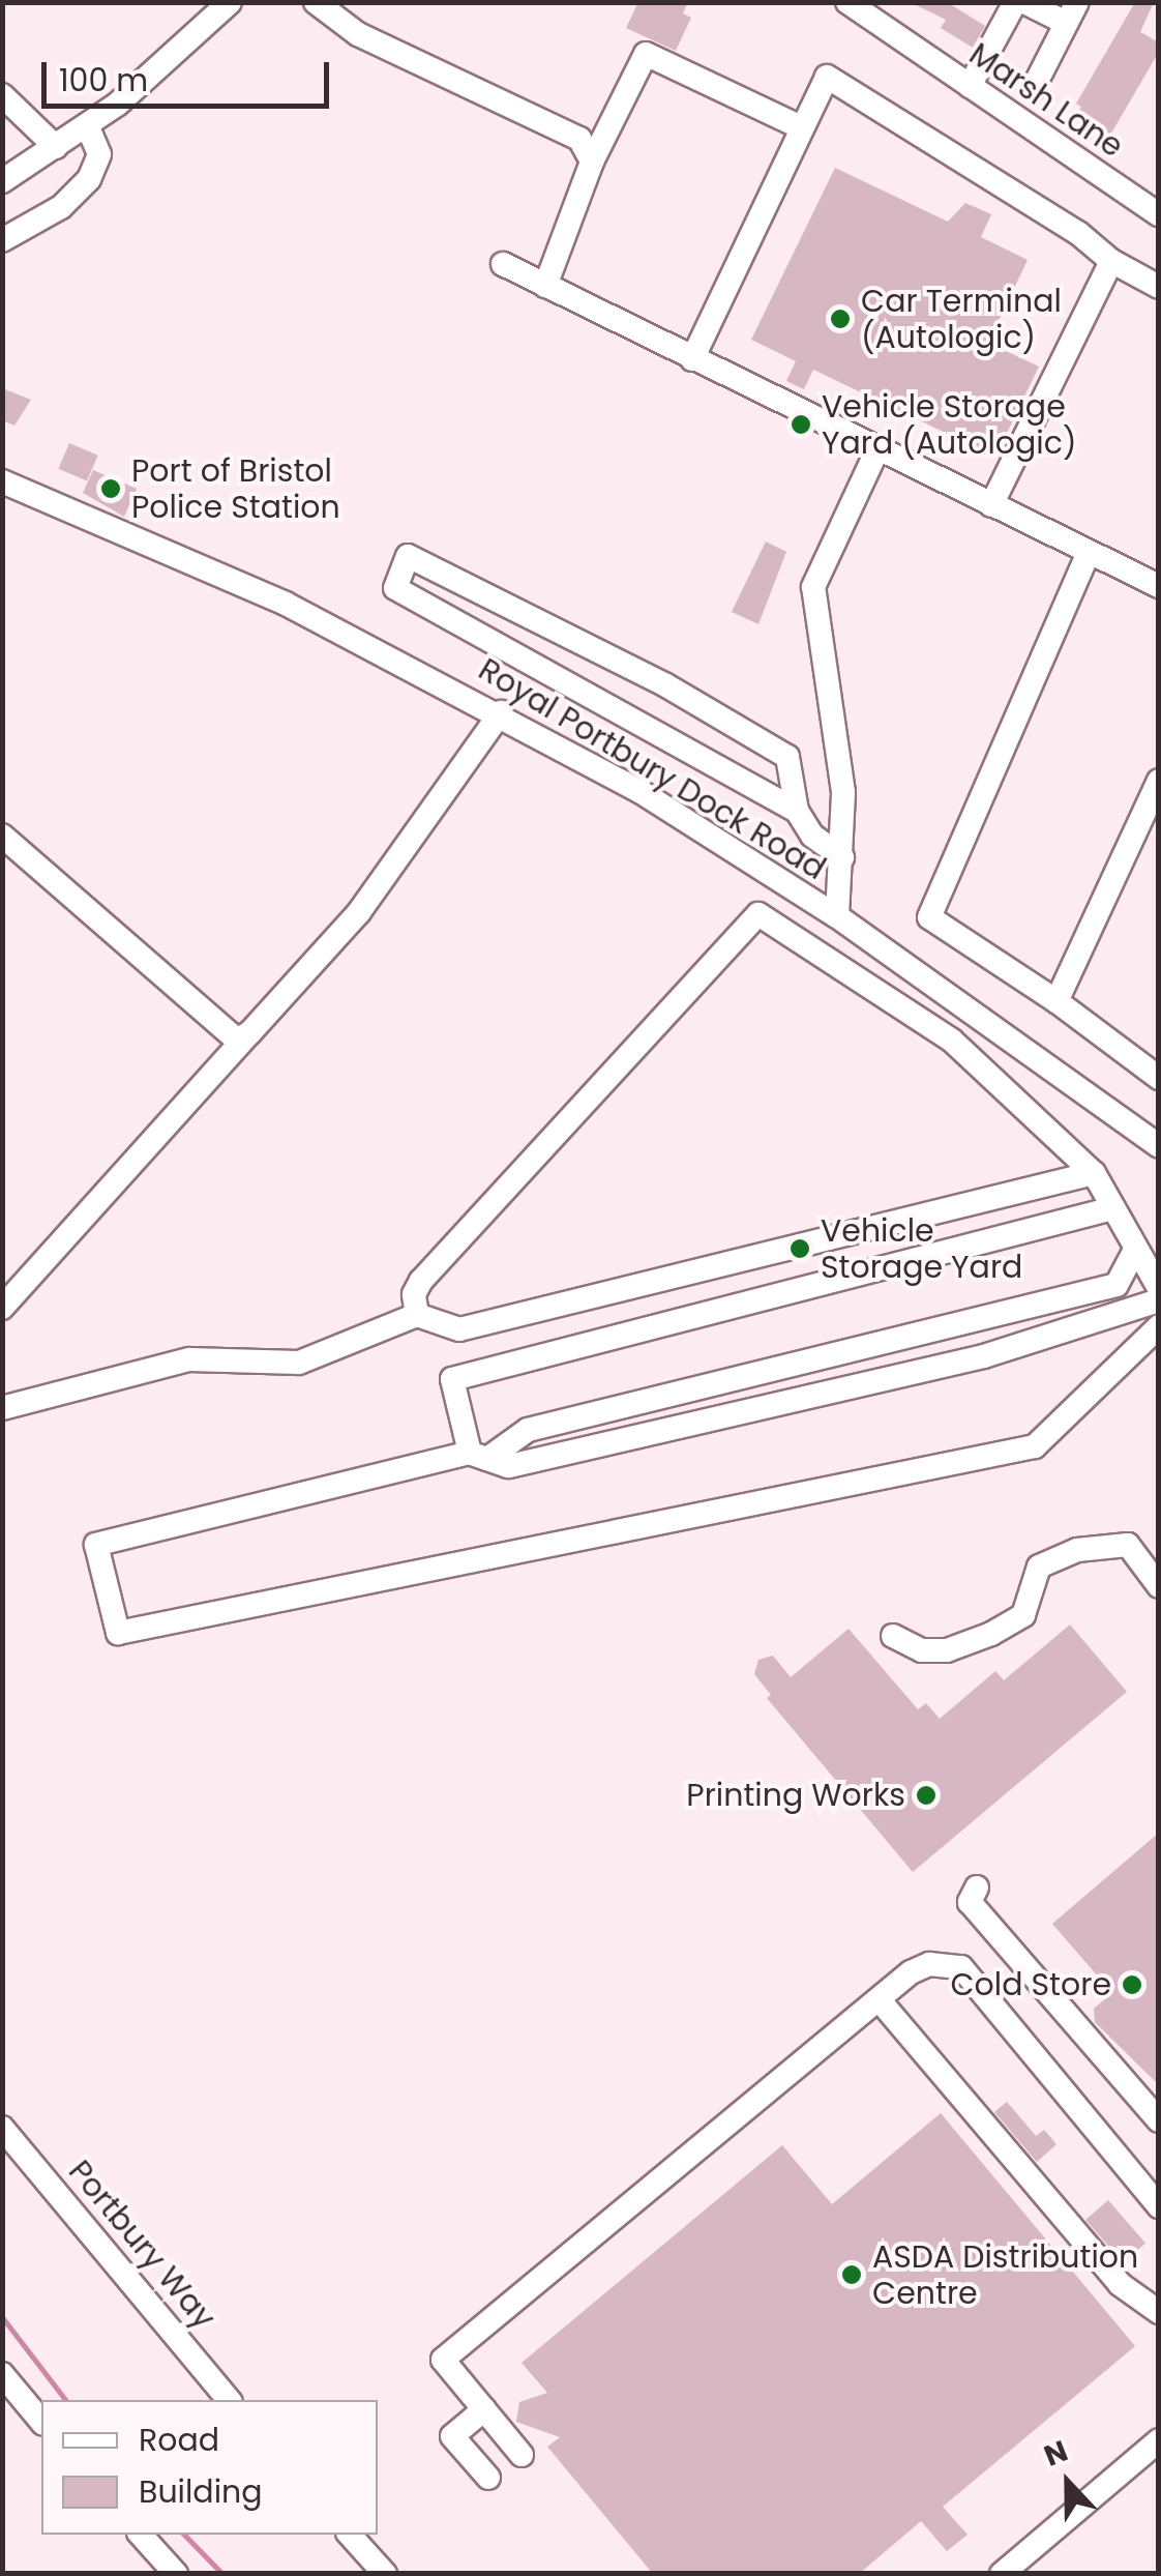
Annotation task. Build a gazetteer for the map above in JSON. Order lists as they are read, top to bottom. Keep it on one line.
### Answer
{"streets":{"street":["Marsh Lane","Royal Portbury Dock Road","Portbury Way"]},"places":["Car Terminal (Autologic)","Vehicle Storage Yard (Autologic)","Port of Bristol Police Station","Vehicle Storage Yard","Printing Works","Cold Store","ASDA Distribution Centre"],"legend":["Road","Building"],"scale_bar":"100 m","north":"top"}
